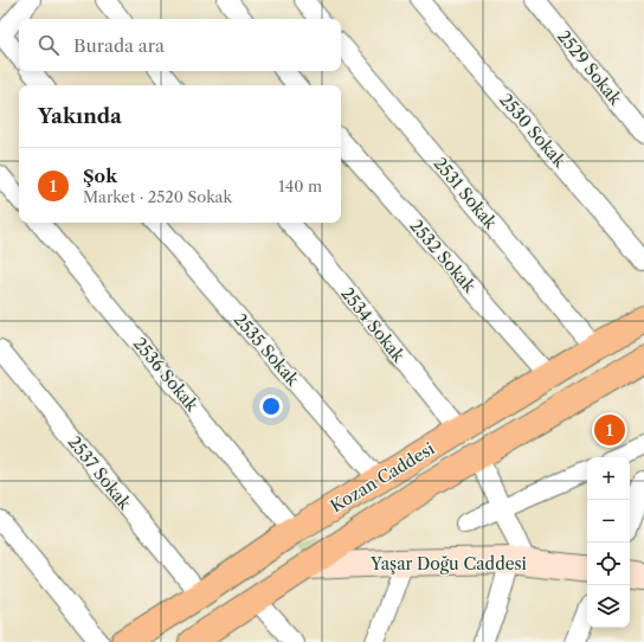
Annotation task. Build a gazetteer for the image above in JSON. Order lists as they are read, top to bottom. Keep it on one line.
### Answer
{"streets":{"highway":["Kozan Caddesi"],"main road":["Yaşar Doğu Caddesi"],"street":["2529 Sokak","2530 Sokak","2531 Sokak","2532 Sokak","2534 Sokak","2535 Sokak","2536 Sokak","2537 Sokak"]},"crossings":[["2531 Sokak","Kozan Caddesi"],["2532 Sokak","Kozan Caddesi"],["2534 Sokak","Kozan Caddesi"],["2535 Sokak","Kozan Caddesi"],["2536 Sokak","Kozan Caddesi"],["2537 Sokak","Kozan Caddesi"],["Kozan Caddesi","Yaşar Doğu Caddesi"]],"page":{"search":"Burada ara","heading":"Yakında","list":[{"mark":"1","name":"Şok","note":"Market · 2520 Sokak","value":"140 m"}],"pins":"1","map_buttons":["+","−"]}}
